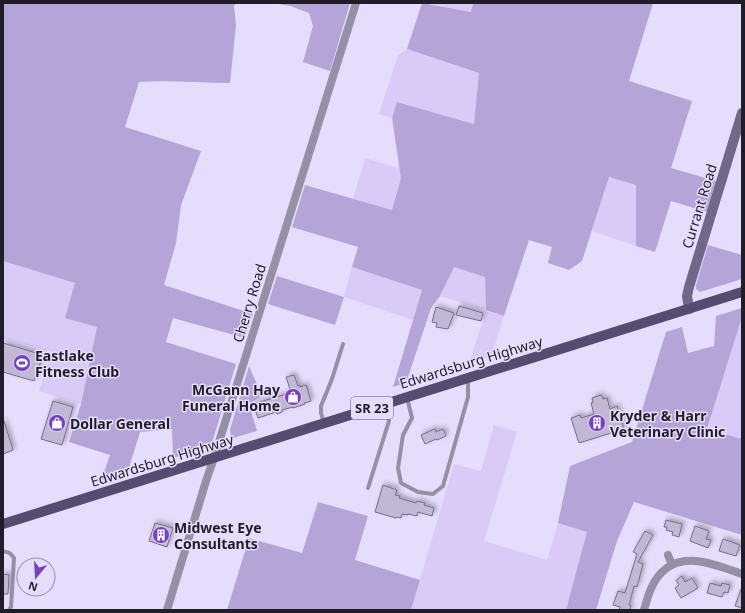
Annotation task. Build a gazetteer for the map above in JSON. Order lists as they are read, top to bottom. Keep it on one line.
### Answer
{"streets":{"main road":["Edwardsburg Highway","SR 23"],"street":["Currant Road","Cherry Road"]},"crossings":[["Currant Road","Edwardsburg Highway"],["Cherry Road","Edwardsburg Highway"]],"places":{"sports":["Eastlake Fitness Club"],"shop":["McGann Hay Funeral Home","Dollar General"],"building":["Kryder & Harr Veterinary Clinic","Midwest Eye Consultants"]},"north":"bottom"}
